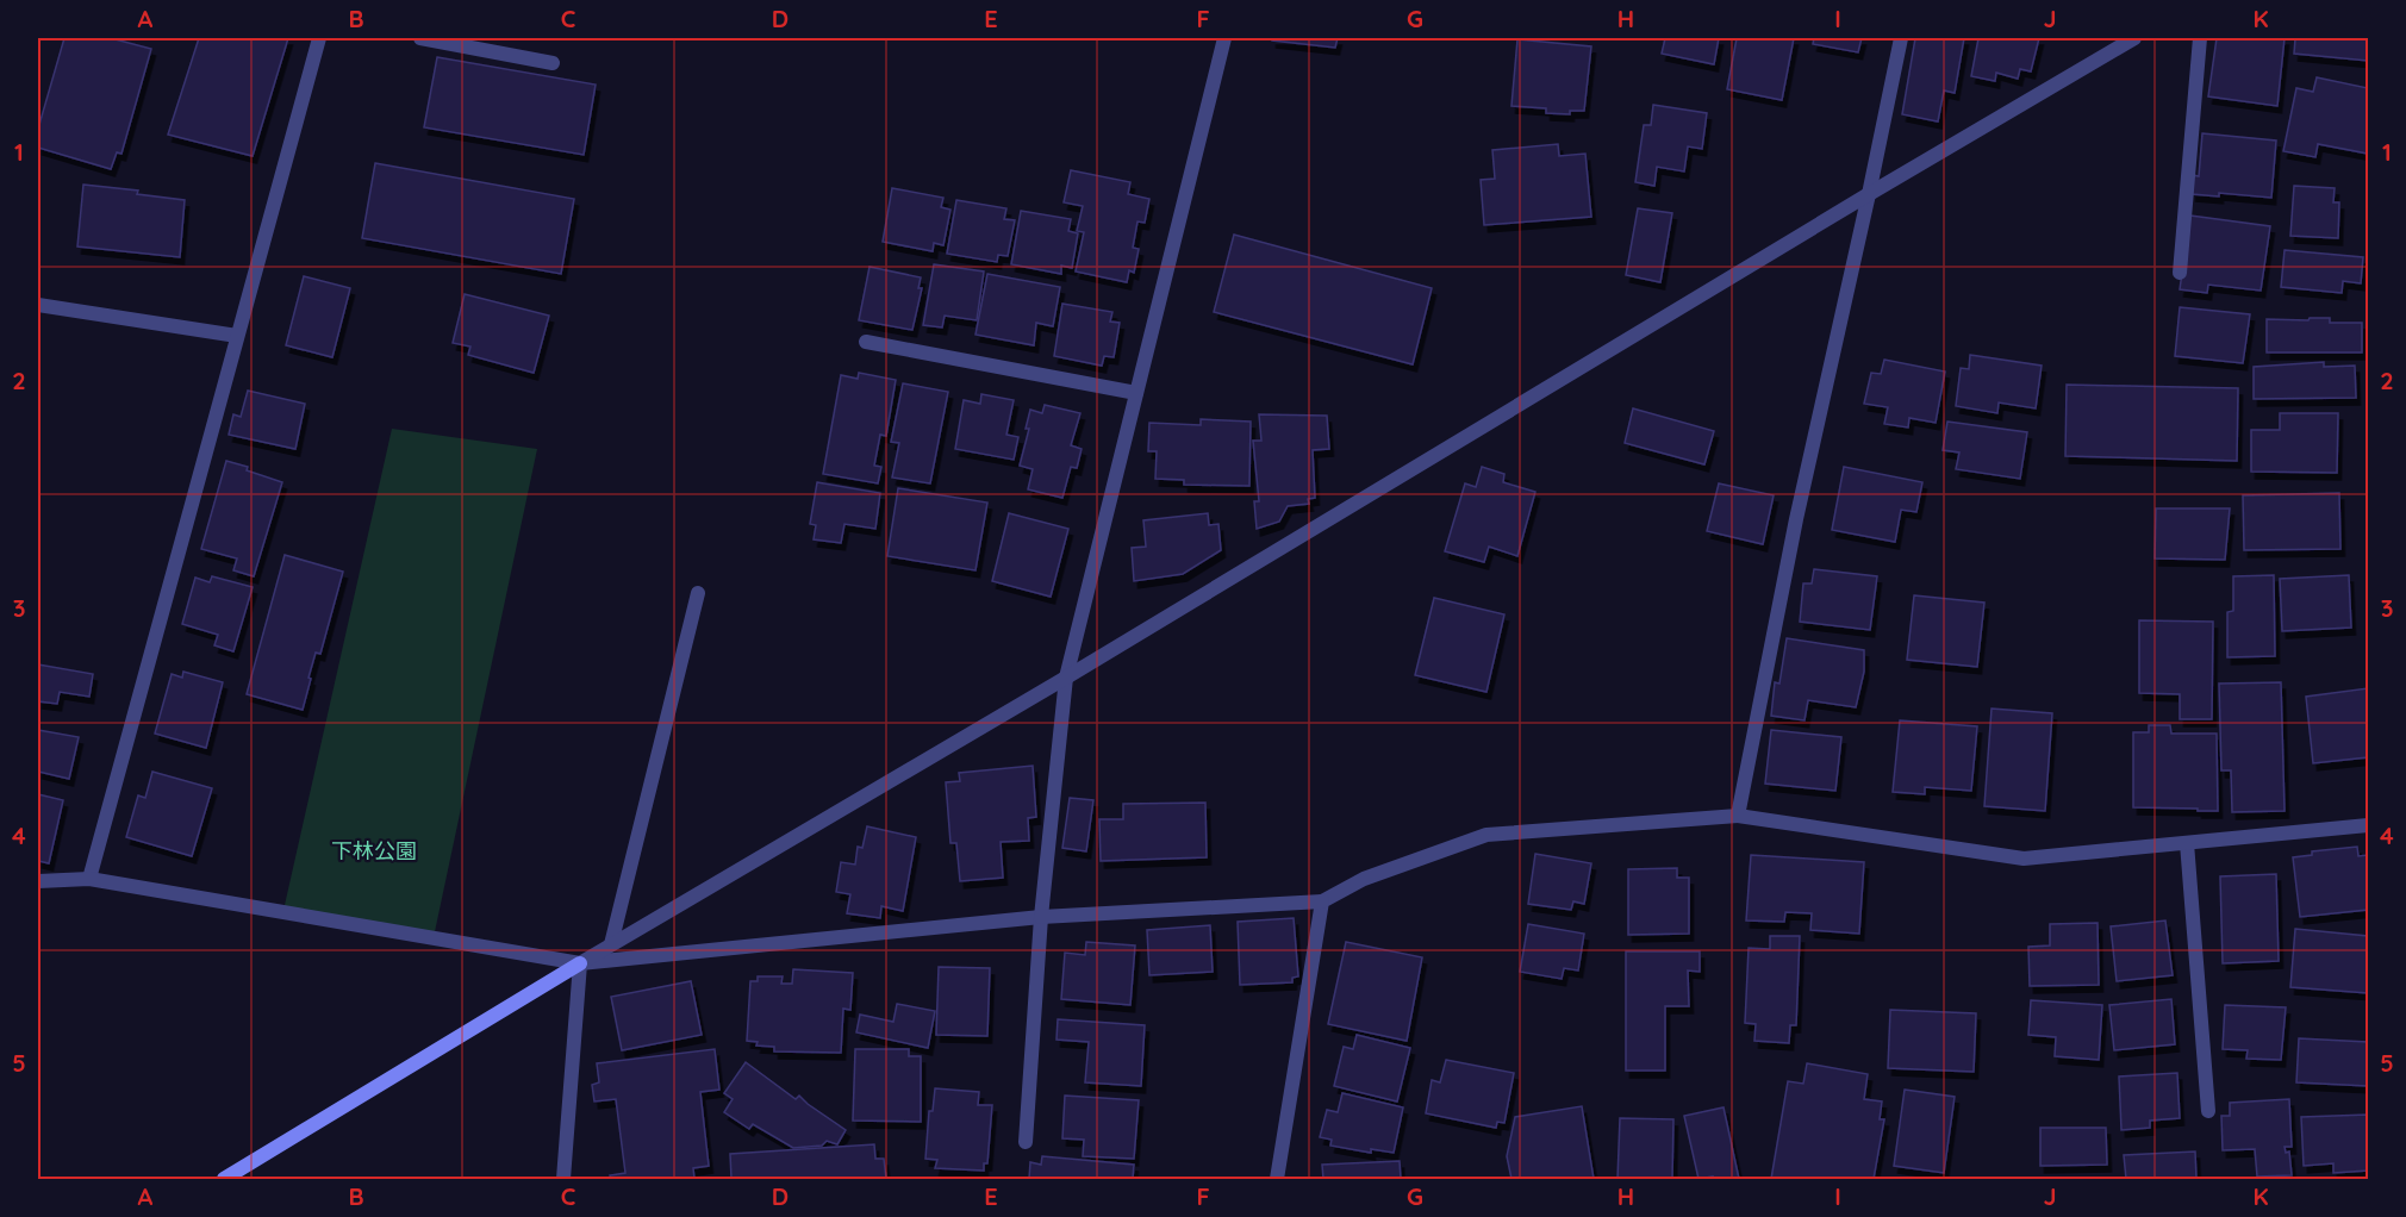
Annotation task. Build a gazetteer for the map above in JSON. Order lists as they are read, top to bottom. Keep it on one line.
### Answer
{"parks":["下林公園"],"grid":{"columns":["A","B","C","D","E","F","G","H","I","J","K"],"rows":["1","2","3","4","5"]}}
